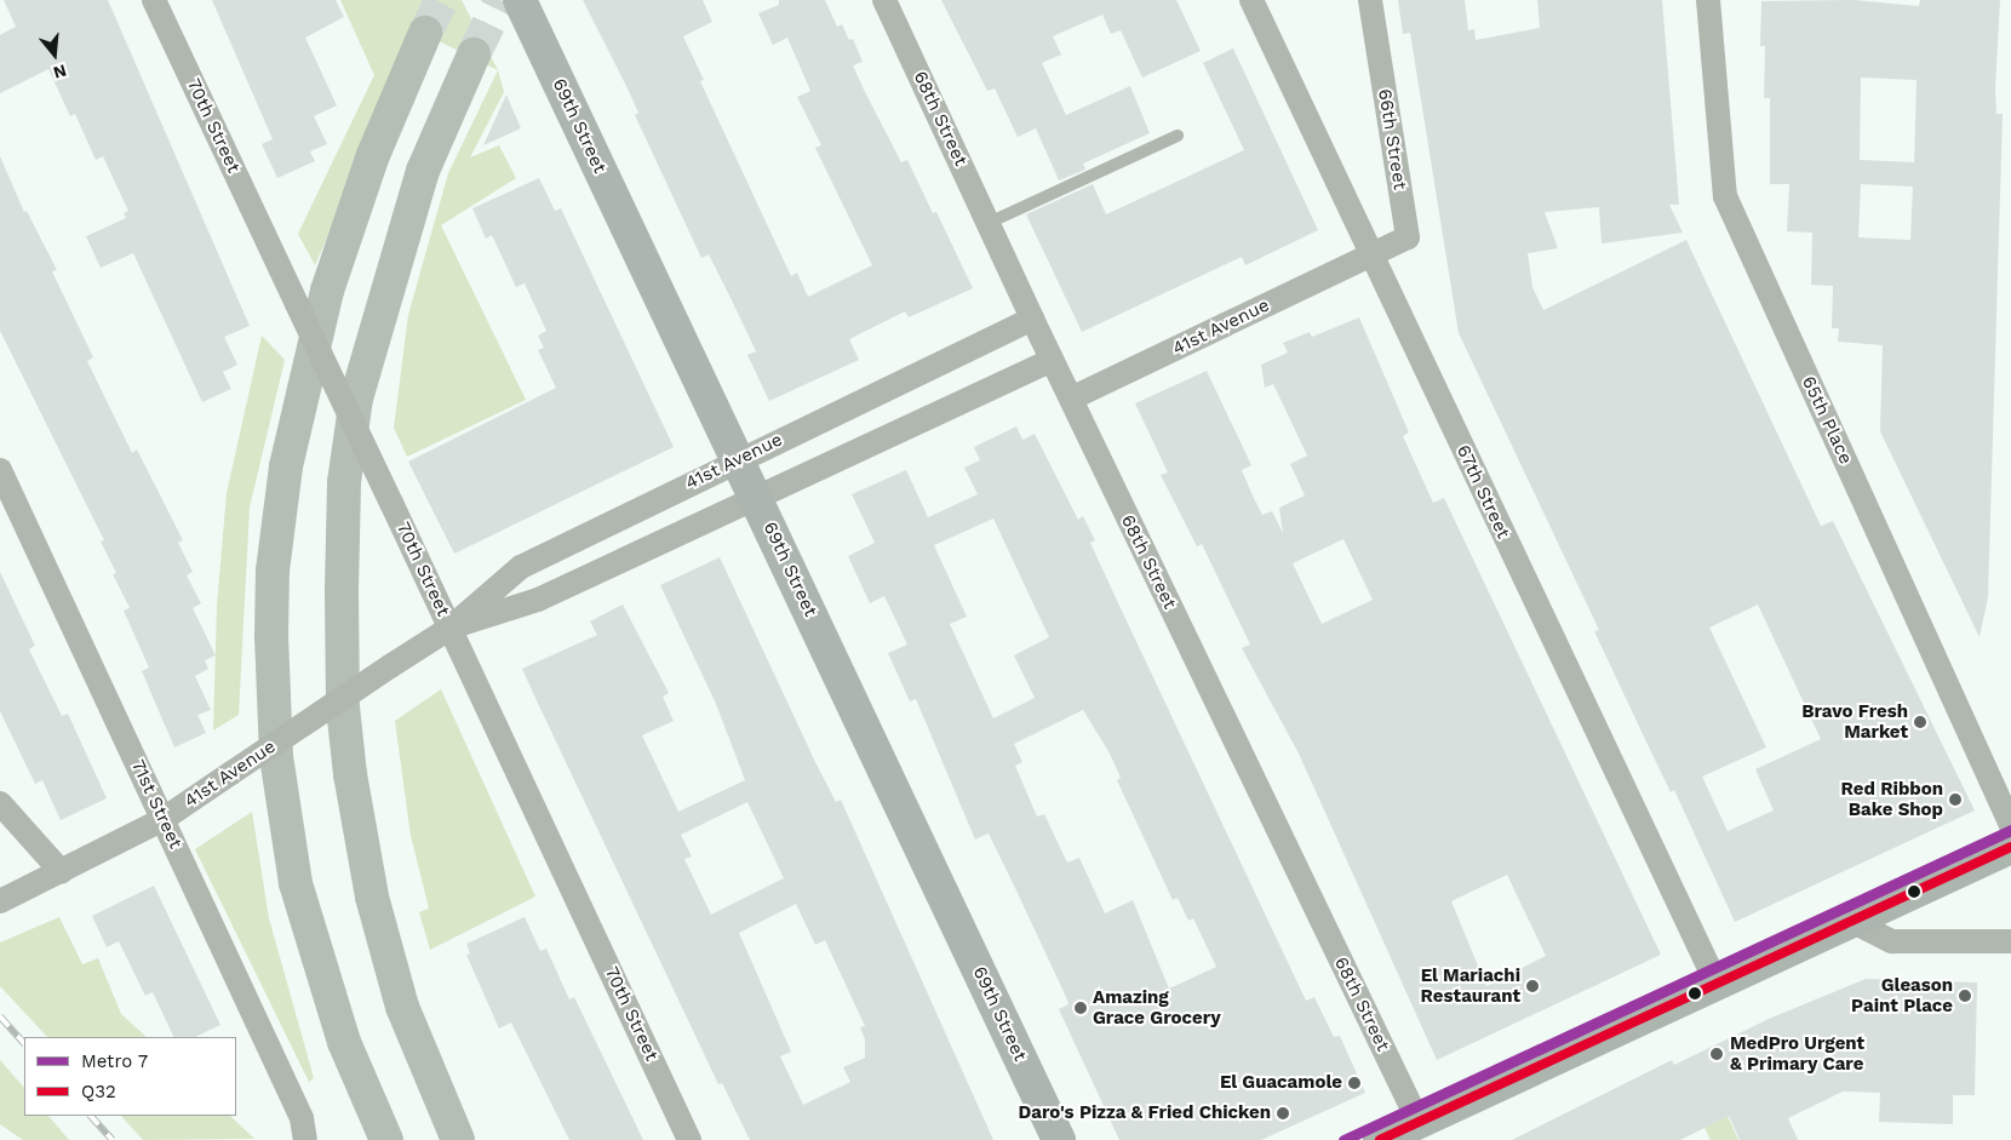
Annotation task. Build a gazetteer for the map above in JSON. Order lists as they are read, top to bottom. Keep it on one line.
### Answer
{"streets":{"street":["68th Street","70th Street","69th Street","66th Street","41st Avenue","65th Place","67th Street","71st Street"]},"crossings":[["68th Street","41st Avenue"],["70th Street","41st Avenue"],["69th Street","41st Avenue"],["66th Street","41st Avenue"],["66th Street","67th Street"],["41st Avenue","67th Street"],["41st Avenue","71st Street"]],"places":["Bravo Fresh Market","Red Ribbon Bake Shop","El Mariachi Restaurant","Gleason Paint Place","Amazing Grace Grocery","MedPro Urgent & Primary Care","El Guacamole","Daro's Pizza & Fried Chicken"],"lines":["metro line 7","transit line Q32"],"legend":["Metro 7","Q32"],"north":"bottom"}
